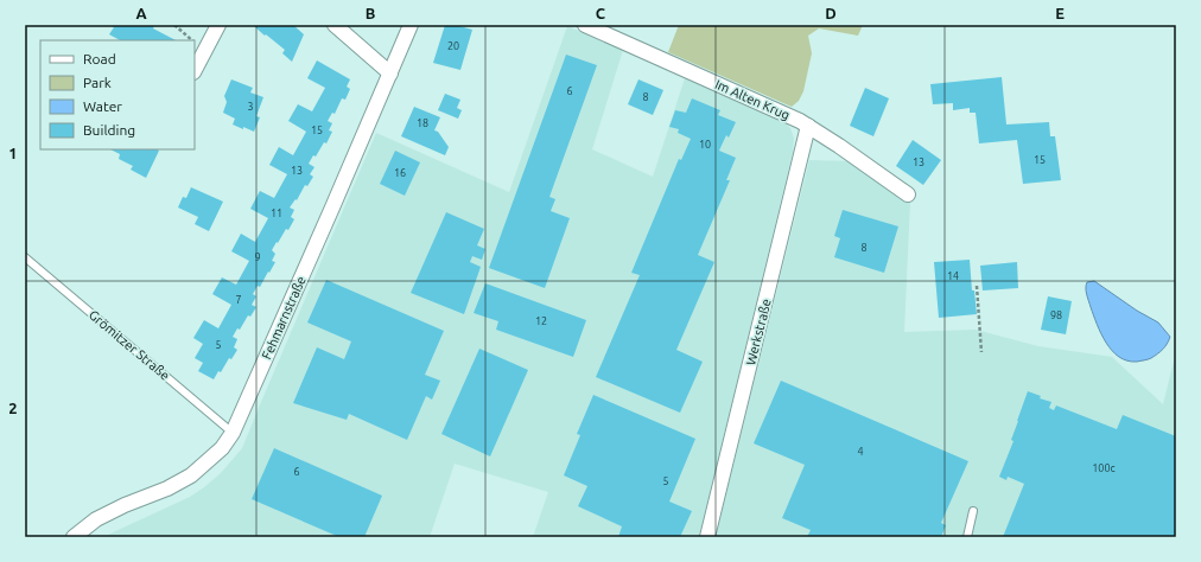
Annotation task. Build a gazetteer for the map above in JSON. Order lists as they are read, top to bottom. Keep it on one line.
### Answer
{"streets":{"street":["Im Alten Krug","Fehmarnstraße","Werkstraße"],"lane":["Grömitzer Straße"]},"crossings":[["Im Alten Krug","Werkstraße"],["Fehmarnstraße","Grömitzer Straße"]],"house_numbers":["20","6","8","3","18","15","10","15","13","13","16","11","8","9","14","7","98","12","5","4","100c","6","5"],"legend":["Road","Park","Water","Building"],"grid":{"columns":["A","B","C","D","E"],"rows":["1","2"]}}
